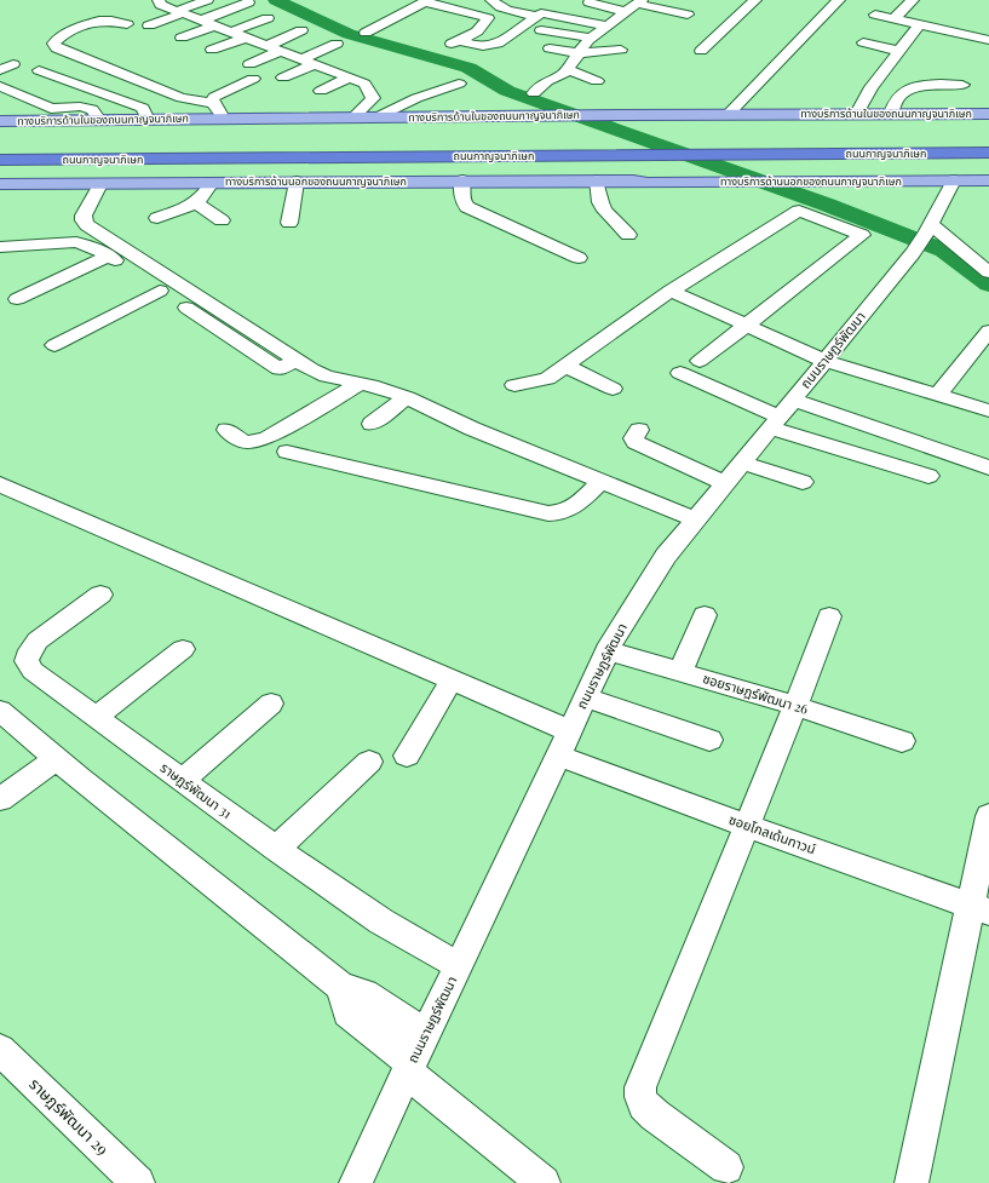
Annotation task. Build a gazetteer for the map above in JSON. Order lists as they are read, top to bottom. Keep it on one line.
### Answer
{"streets":{"highway":["ถนนกาญจนาภิเษก"],"main road":["ทางบริการด้านในของถนนกาญจนาภิเษก","ทางบริการด้านนอกของถนนกาญจนาภิเษก"],"street":["ถนนราษฏร์พัฒนา","ซอยราษฎร์พัฒนา 26","ราษฎร์พัฒนา 31","ซอยโกลเด้นทาวน์","ราษฎร์พัฒนา 29"]},"crossings":[["ทางบริการด้านนอกของถนนกาญจนาภิเษก","ถนนราษฏร์พัฒนา"],["ถนนราษฏร์พัฒนา","ซอยราษฎร์พัฒนา 26"],["ถนนราษฏร์พัฒนา","ราษฎร์พัฒนา 31"],["ถนนราษฏร์พัฒนา","ซอยโกลเด้นทาวน์"]]}
